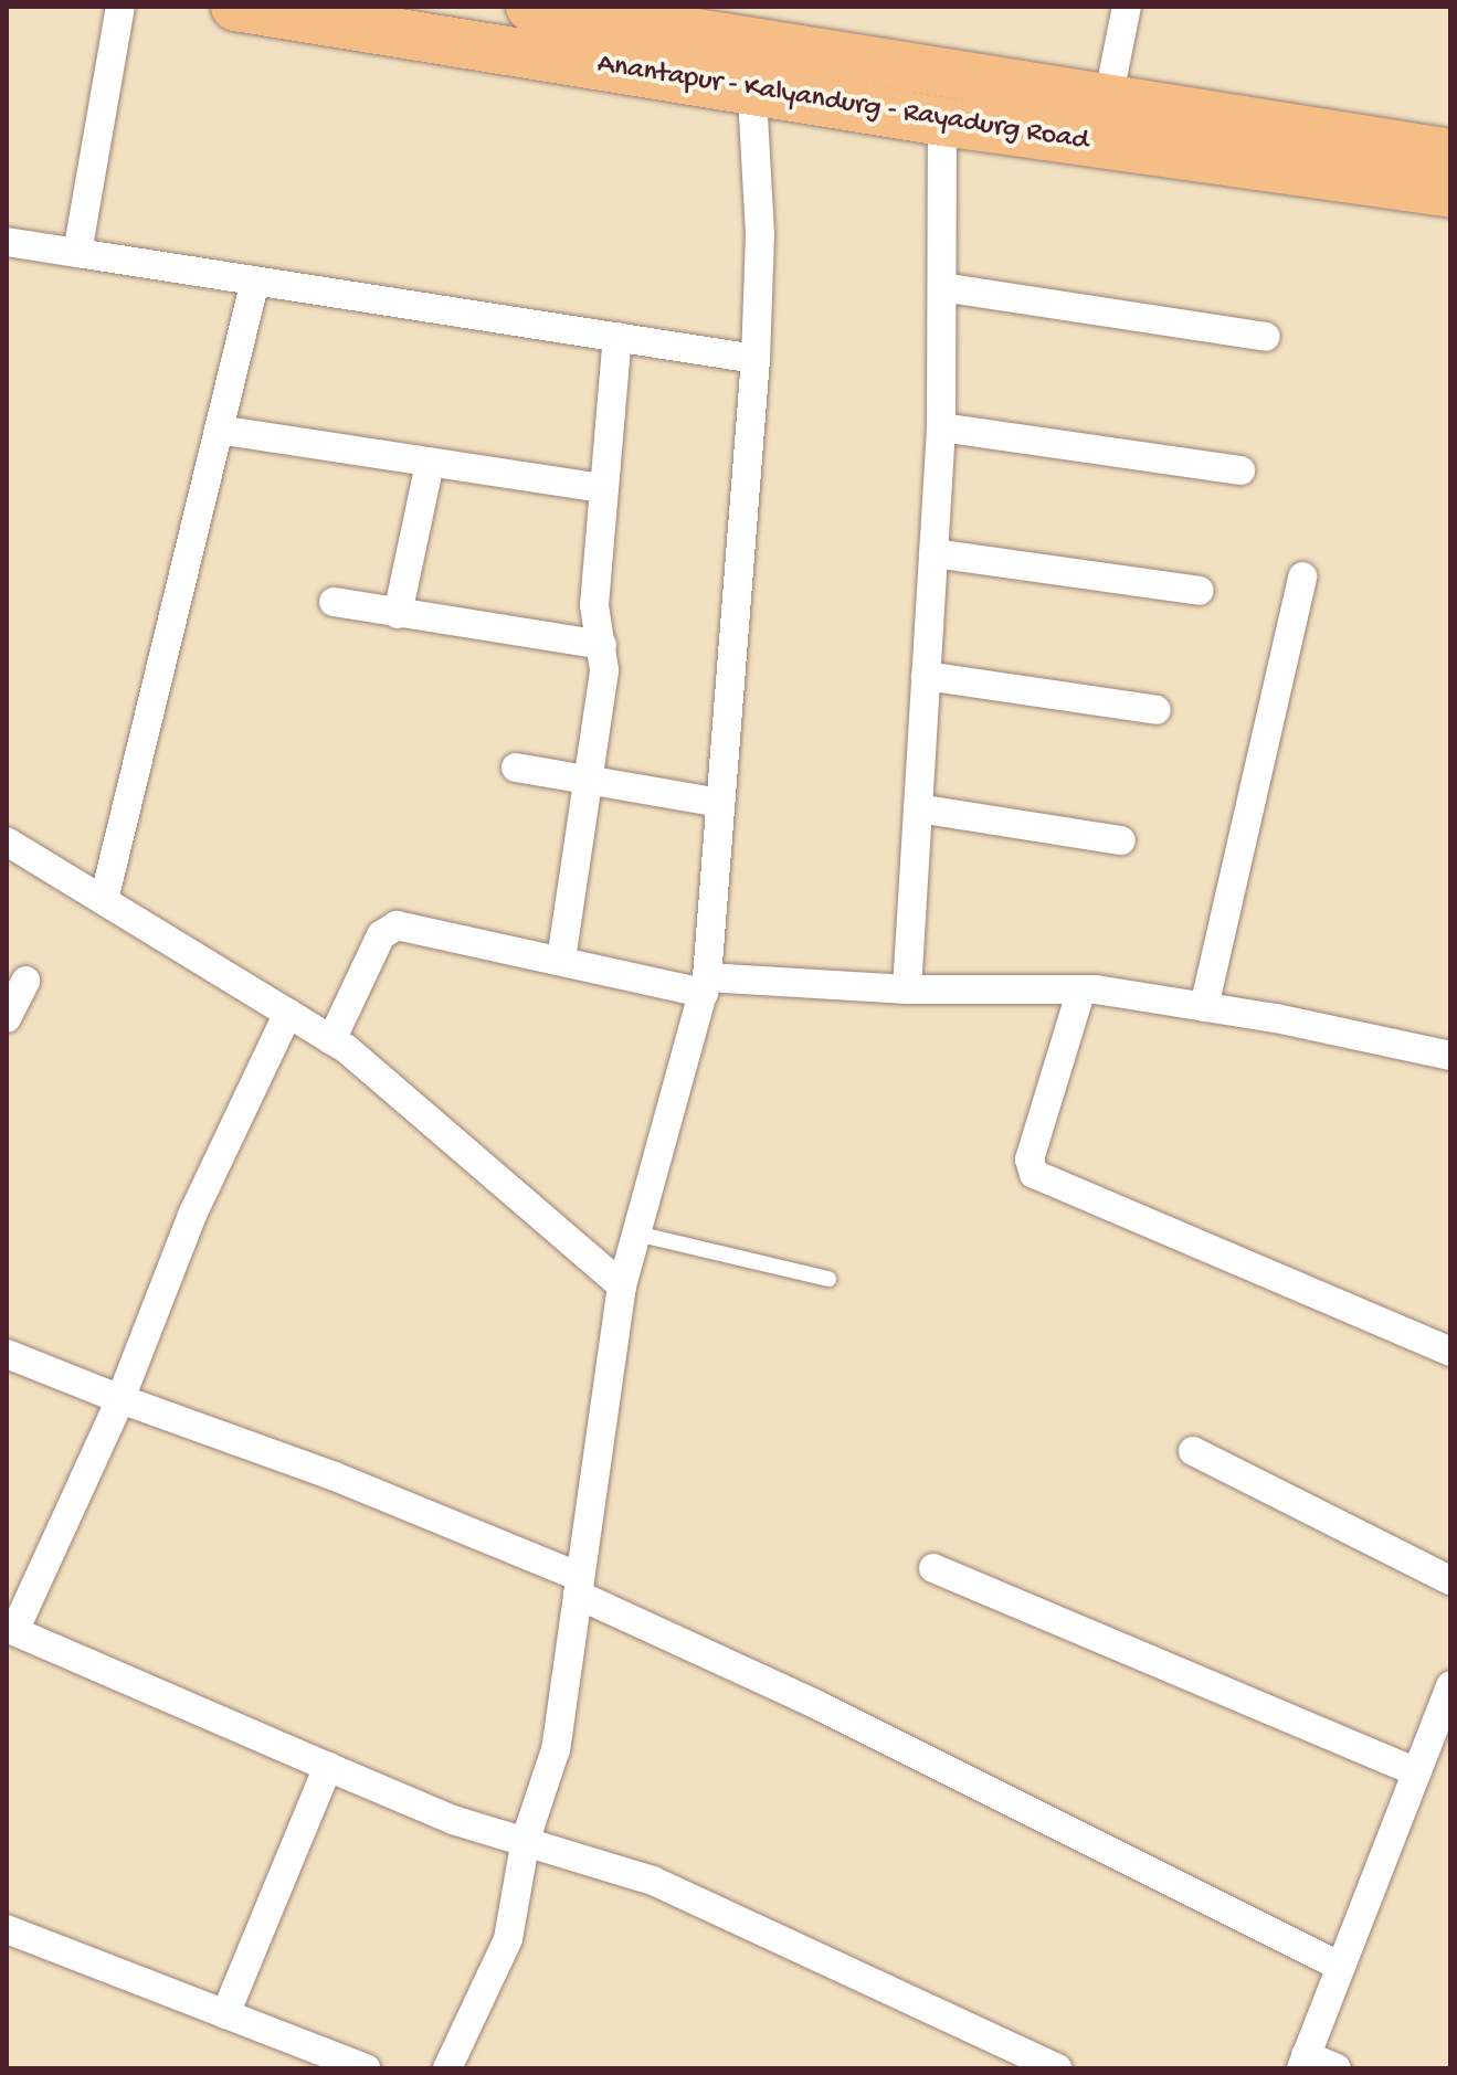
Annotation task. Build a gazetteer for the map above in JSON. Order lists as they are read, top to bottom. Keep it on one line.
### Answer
{"streets":{"highway":["Anantapur - Kalyandurg - Rayadurg Road"]}}
